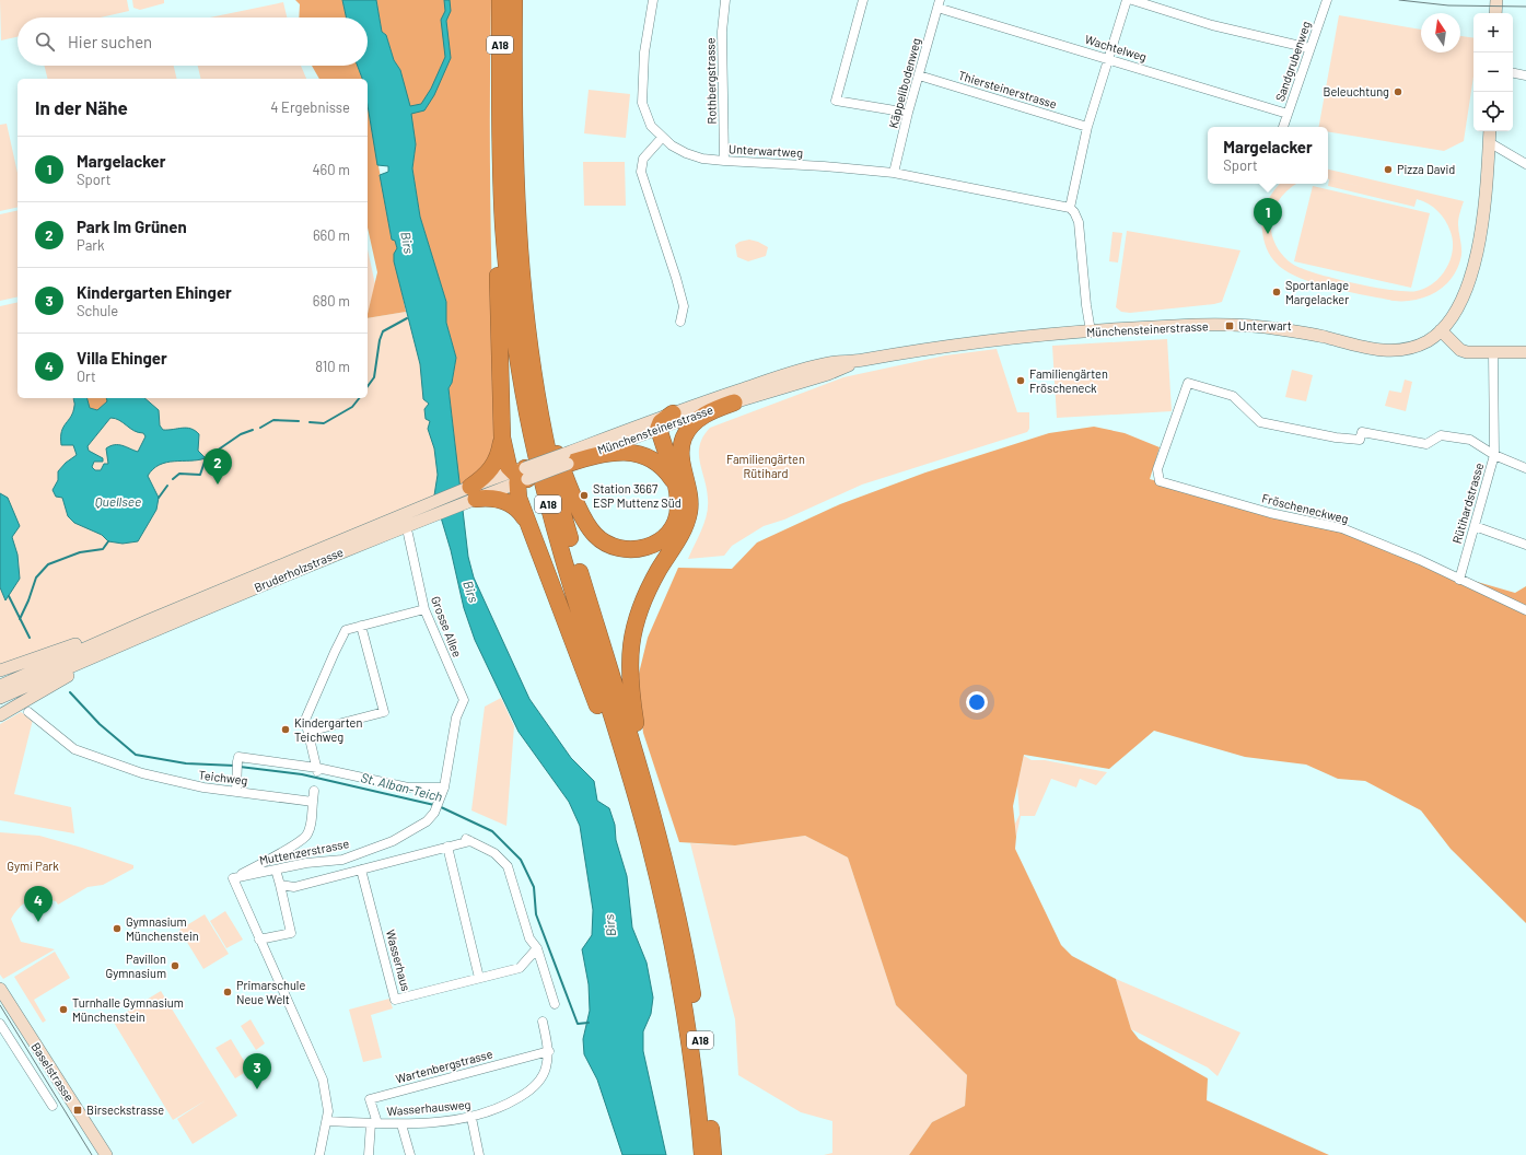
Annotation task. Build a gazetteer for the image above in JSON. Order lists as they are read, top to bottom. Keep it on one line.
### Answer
{"streets":{"highway":["A18"],"main road":["Münchensteinerstrasse","Bruderholzstrasse","Baselstrasse"],"street":["Wachtelweg","Sandgrubenweg","Rothbergstrasse","Käppelibodenweg","Thiersteinerstrasse","Unterwartweg","Rütihardstrasse","Fröscheneckweg","Grosse Allee","Teichweg","Muttenzerstrasse","Wasserhaus","Wartenbergstrasse","Wasserhausweg"]},"crossings":[["Wachtelweg","Sandgrubenweg"],["Wachtelweg","Käppelibodenweg"],["Rothbergstrasse","Unterwartweg"],["Käppelibodenweg","Thiersteinerstrasse"],["Käppelibodenweg","Unterwartweg"],["Rütihardstrasse","Fröscheneckweg"],["Grosse Allee","Muttenzerstrasse"],["Teichweg","Muttenzerstrasse"],["Wartenbergstrasse","Wasserhausweg"]],"water":["Birs","Quellsee","St. Alban-Teich"],"parks":["Familiengärten Rütihard","Gymi Park"],"places":{"other":["Beleuchtung","Pizza David","Sportanlage Margelacker","Familiengärten Fröscheneck","Station 3667 ESP Muttenz Süd","Kindergarten Teichweg","Gymnasium Münchenstein","Pavillon Gymnasium","Primarschule Neue Welt","Turnhalle Gymnasium Münchenstein"],"transit":["Unterwart","Birseckstrasse"]},"north":"top","page":{"map_buttons":["+","−"],"search":"Hier suchen","heading":["In der Nähe","4 Ergebnisse"],"popup":["Margelacker","Sport"],"list":[{"mark":"1","name":"Margelacker","note":"Sport","value":"460 m"},{"mark":"2","name":"Park Im Grünen","note":"Park","value":"660 m"},{"mark":"3","name":"Kindergarten Ehinger","note":"Schule","value":"680 m"},{"mark":"4","name":"Villa Ehinger","note":"Ort","value":"810 m"}],"pins":["1","2","4","3"]}}
